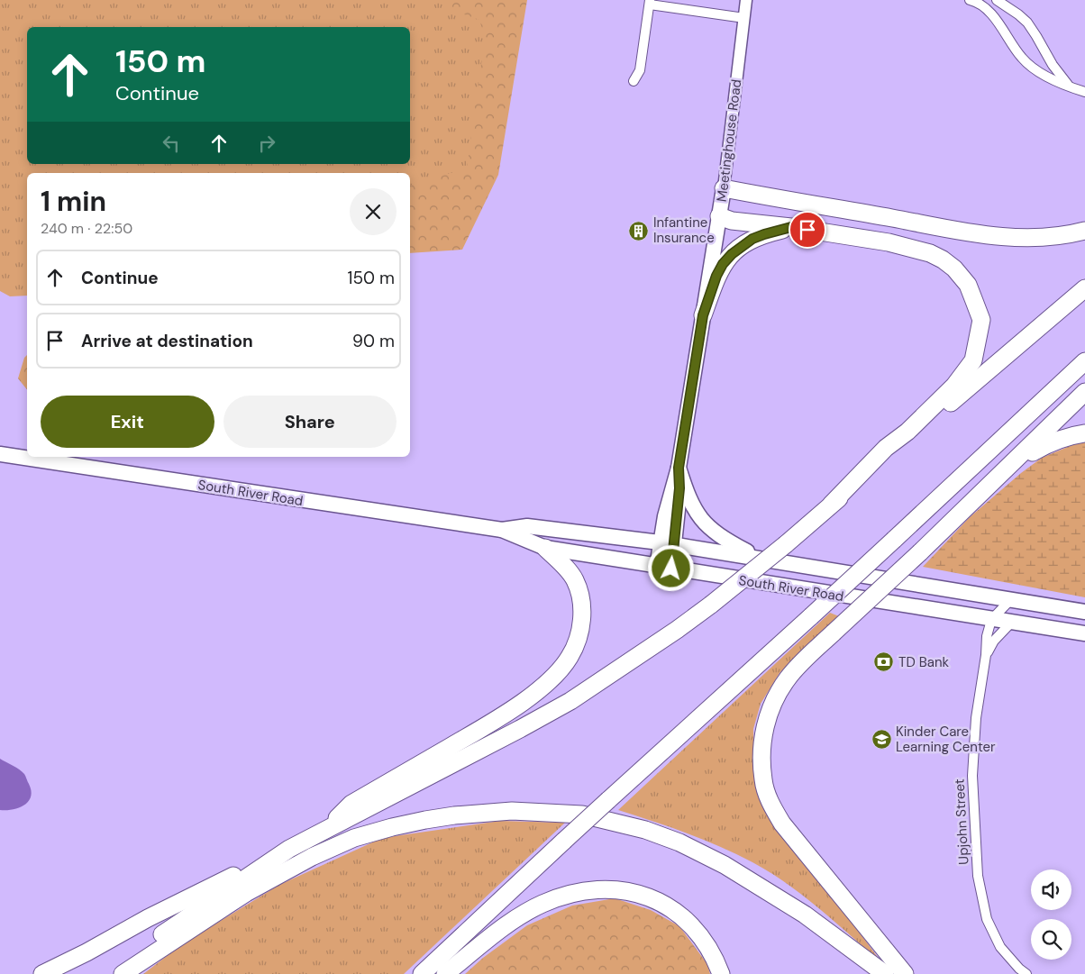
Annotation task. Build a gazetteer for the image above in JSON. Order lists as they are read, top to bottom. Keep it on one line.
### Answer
{"streets":{"main road":["Meetinghouse Road","South River Road"],"street":["Upjohn Street"]},"crossings":[["Meetinghouse Road","South River Road"],["South River Road","Upjohn Street"]],"places":{"building":["Infantine Insurance"],"bank":["TD Bank"],"school or university":["Kinder Care Learning Center"]},"page":{"turn":["150 m","Continue"],"heading":["1 min","240 m · 22:50"],"list":[{"name":"Continue","value":"150 m"},{"name":"Arrive at destination","value":"90 m"}],"buttons":["Exit","Share"]}}
